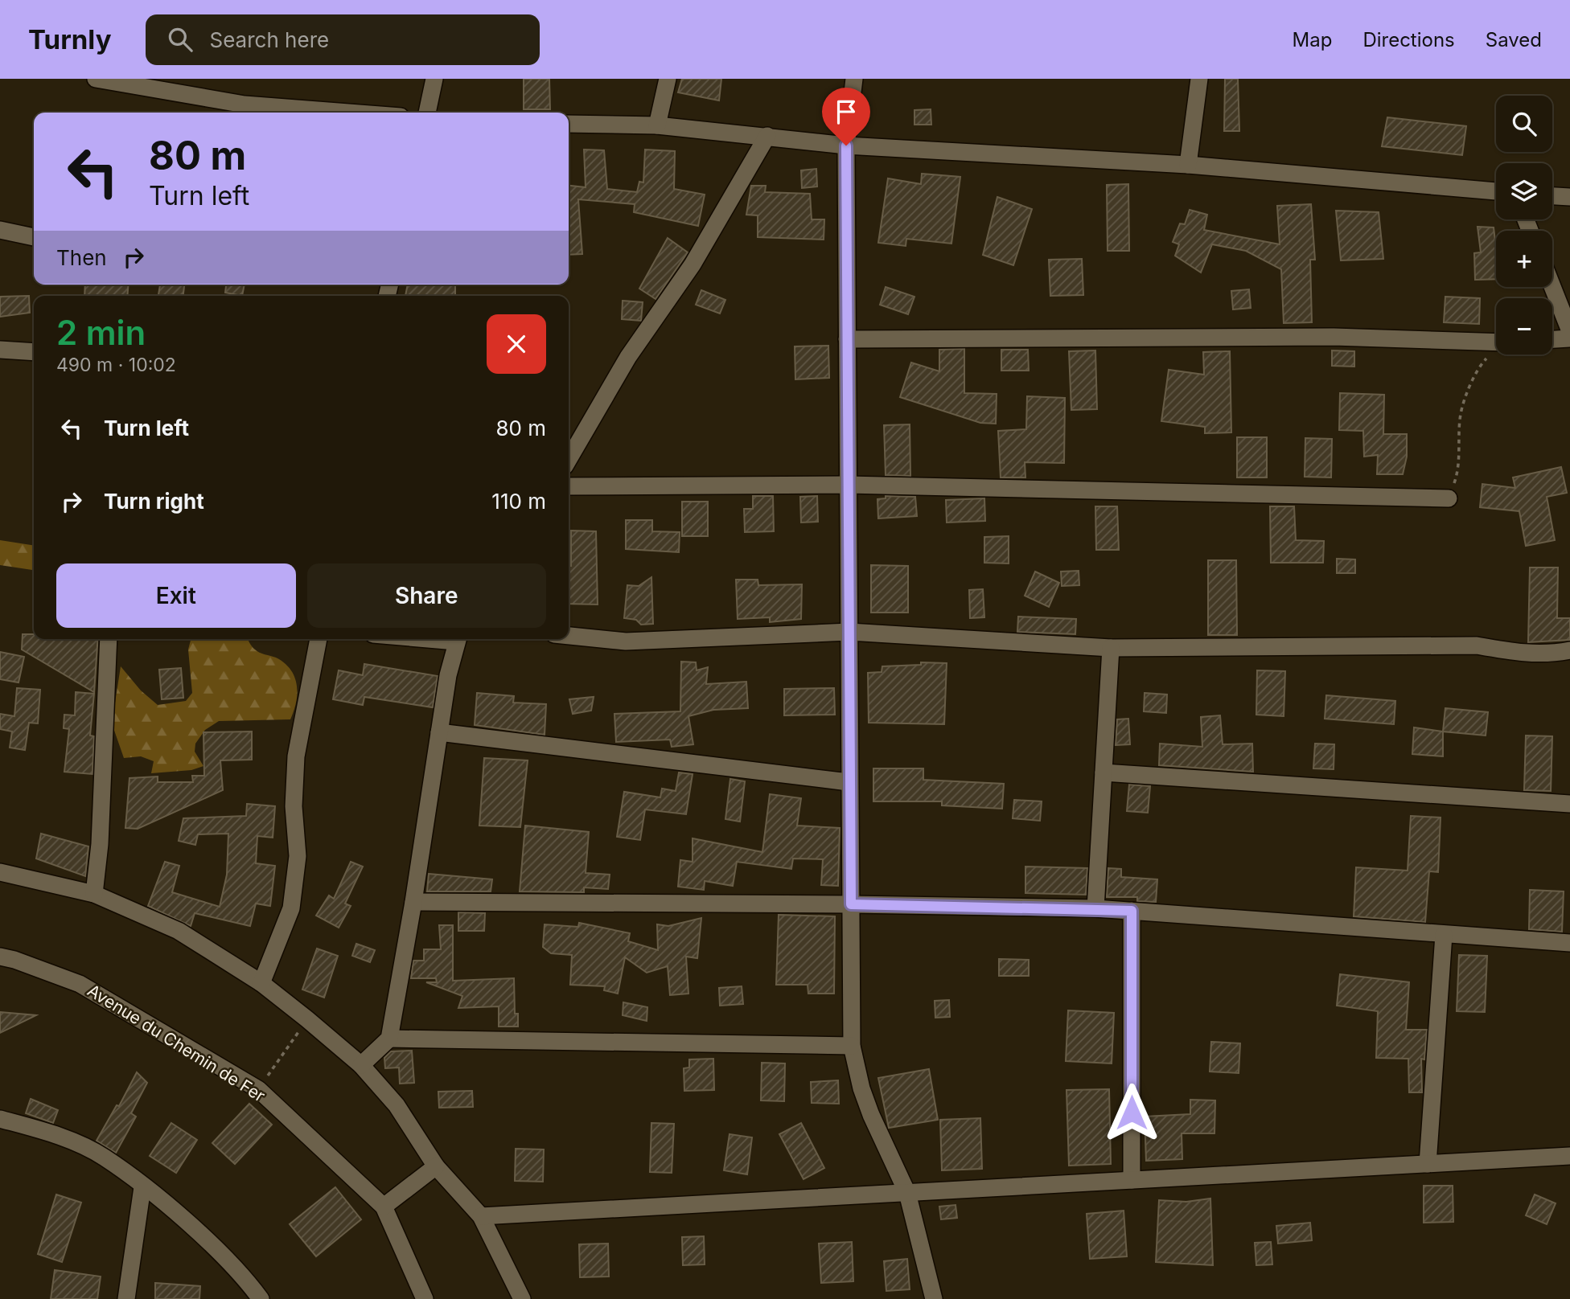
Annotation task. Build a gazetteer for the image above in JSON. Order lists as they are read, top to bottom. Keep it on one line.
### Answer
{"streets":{"street":["Avenue du Chemin de Fer"]},"page":{"header":"Turnly","search":"Search here","nav":["Map","Directions","Saved"],"map_buttons":["+","−"],"turn":["80 m","Turn left"],"then":"Then","heading":["2 min","490 m · 10:02"],"list":[{"name":"Turn left","value":"80 m"},{"name":"Turn right","value":"110 m"}],"buttons":["Exit","Share"]}}
